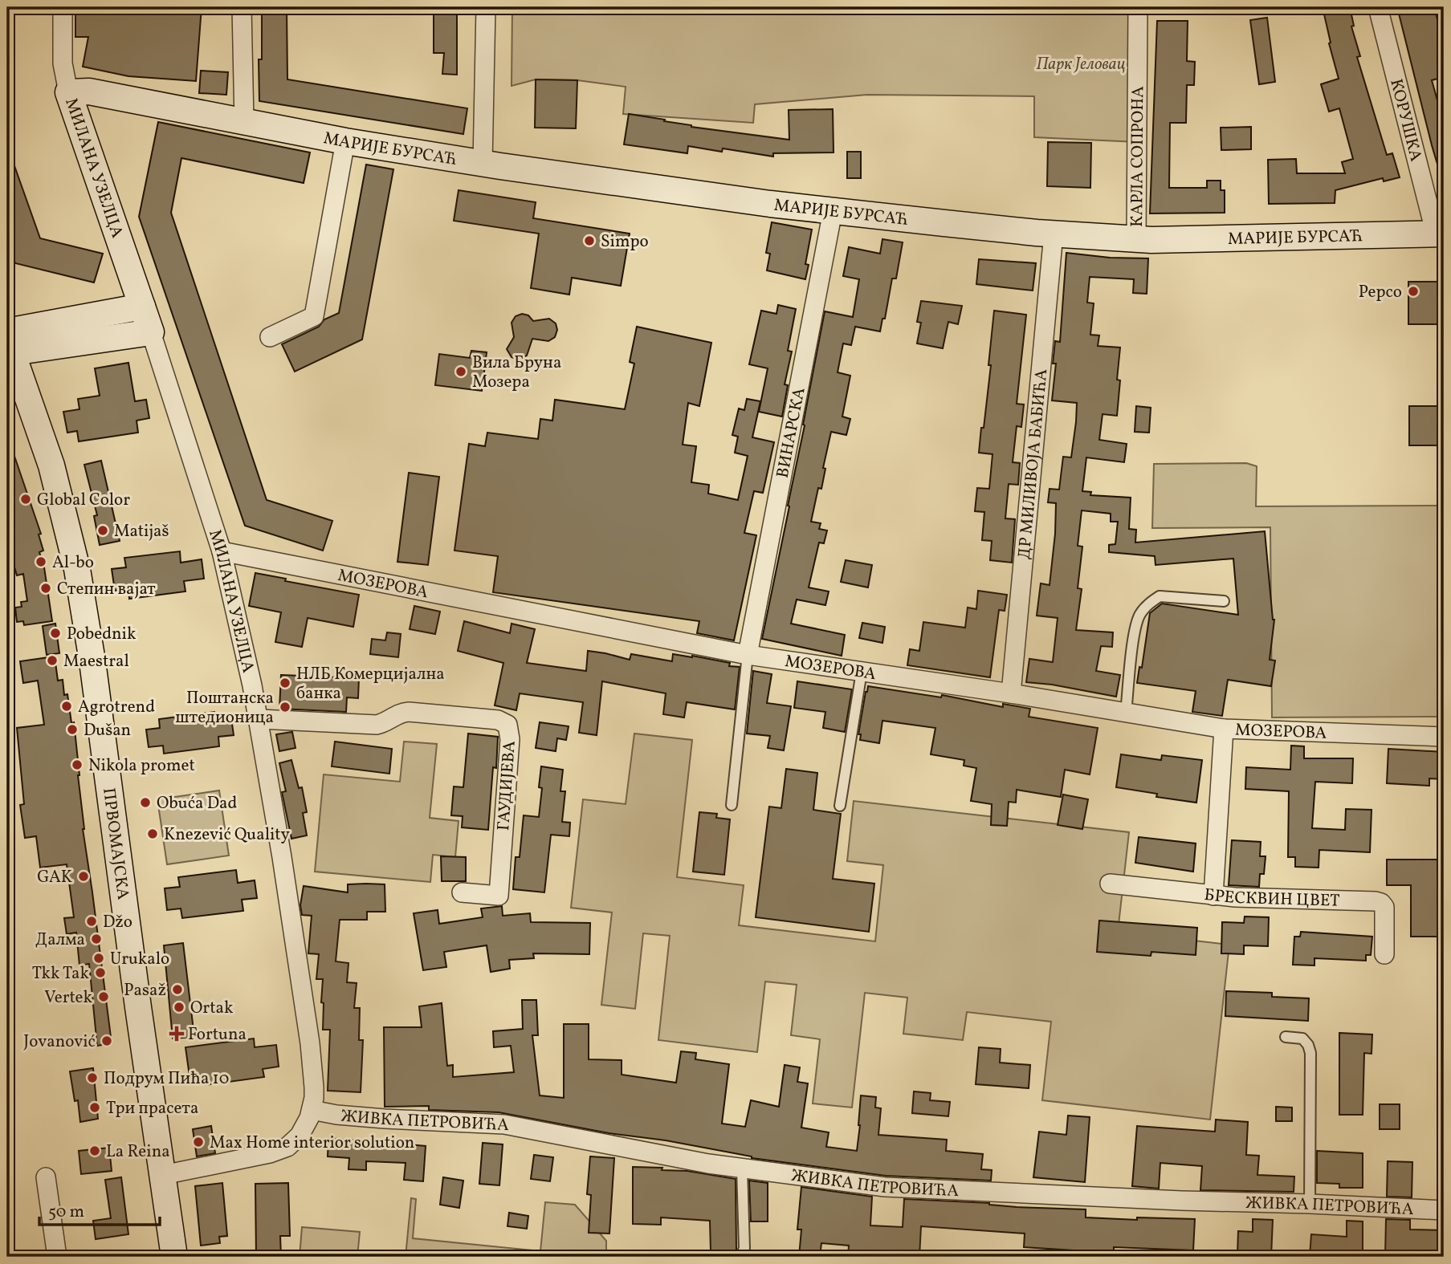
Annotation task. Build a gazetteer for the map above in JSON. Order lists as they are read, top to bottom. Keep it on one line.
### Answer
{"streets":{"street":["КОРУШКА","МАРИЈЕ БУРСАЋ","КАРЛА СОПРОНА","МИЛАНА УЗЕЛЦА","ВИНАРСКА","ДР МИЛИВОЈА БАБИЋА","МОЗЕРОВА","ГАУДИЈЕВА","ПРВОМАЈСКА","БРЕСКВИН ЦВЕТ","ЖИВКА ПЕТРОВИЋА"]},"crossings":[["КОРУШКА","МАРИЈЕ БУРСАЋ"],["МАРИЈЕ БУРСАЋ","КАРЛА СОПРОНА"],["МАРИЈЕ БУРСАЋ","МИЛАНА УЗЕЛЦА"],["МАРИЈЕ БУРСАЋ","ВИНАРСКА"],["МАРИЈЕ БУРСАЋ","ДР МИЛИВОЈА БАБИЋА"],["МИЛАНА УЗЕЛЦА","МОЗЕРОВА"],["МИЛАНА УЗЕЛЦА","ГАУДИЈЕВА"],["МИЛАНА УЗЕЛЦА","ПРВОМАЈСКА"],["МИЛАНА УЗЕЛЦА","ЖИВКА ПЕТРОВИЋА"],["ВИНАРСКА","МОЗЕРОВА"],["ДР МИЛИВОЈА БАБИЋА","МОЗЕРОВА"]],"parks":["Парк Јеловац"],"places":{"other":["Simpo","Pepco","Вила Бруна Мозера","Global Color","Matijaš","Al-bo","Степин вајат","Pobednik","Maestral","НЛБ Комерцијална банка","Agrotrend","Поштанска штедионица","Dušan","Nikola promet","Obuća Dad","Knezević Quality","GAK","Džo","Далма","Urukalo","Tkk Tak","Pasaž","Vertek","Ortak","Jovanović","Подрум Пића 10","Три прасета","Max Home interior solution","La Reina"],"health":["Fortuna"]},"scale_bar":"50 m"}
